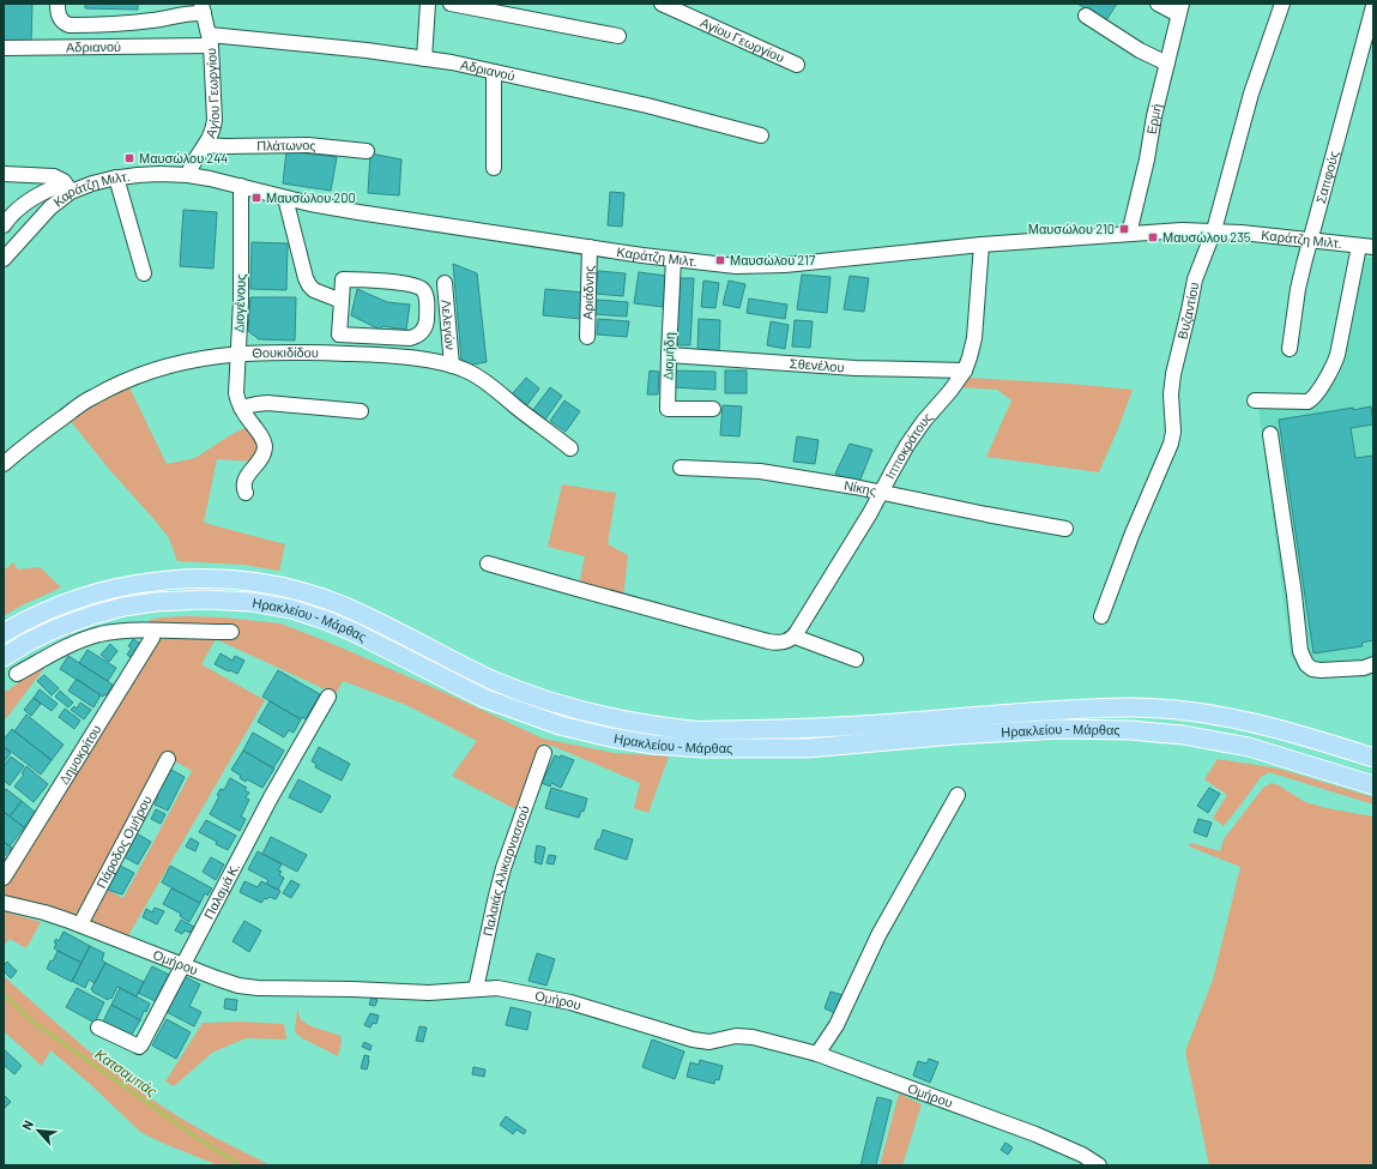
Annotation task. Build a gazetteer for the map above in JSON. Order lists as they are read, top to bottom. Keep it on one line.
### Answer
{"streets":{"main road":["Ηρακλείου - Μάρθας"],"street":["Αγίου Γεωργίου","Αδριανού","Ερμή","Πλάτωνος","Σαπφούς","Καράτζη Μιλτ.","Αριάδνης","Διογένους","Βυζαντίου","Λελεγών","Θουκιδίδου","Διομήδη","Σθενέλου","Ιπποκράτους","Νίκης","Δημοκρίτου","Πάροδος Ομήρου","Παλαιάς Αλικαρνασσού","Παλαμά Κ.","Ομήρου"]},"crossings":[["Αγίου Γεωργίου","Αδριανού"],["Αγίου Γεωργίου","Πλάτωνος"],["Αγίου Γεωργίου","Καράτζη Μιλτ."],["Ερμή","Καράτζη Μιλτ."],["Σαπφούς","Καράτζη Μιλτ."],["Καράτζη Μιλτ.","Αριάδνης"],["Καράτζη Μιλτ.","Διογένους"],["Καράτζη Μιλτ.","Βυζαντίου"],["Καράτζη Μιλτ.","Διομήδη"],["Καράτζη Μιλτ.","Ιπποκράτους"],["Διογένους","Θουκιδίδου"],["Λελεγών","Θουκιδίδου"],["Διομήδη","Σθενέλου"],["Σθενέλου","Ιπποκράτους"],["Ιπποκράτους","Νίκης"],["Πάροδος Ομήρου","Ομήρου"],["Παλαιάς Αλικαρνασσού","Ομήρου"],["Παλαμά Κ.","Ομήρου"]],"water":["Κατσαμπάς"],"places":{"transit":["Μαυσώλου 244","Μαυσώλου 200","Μαυσώλου 210","Μαυσώλου 235","Μαυσώλου 217"]},"north":"top left"}
